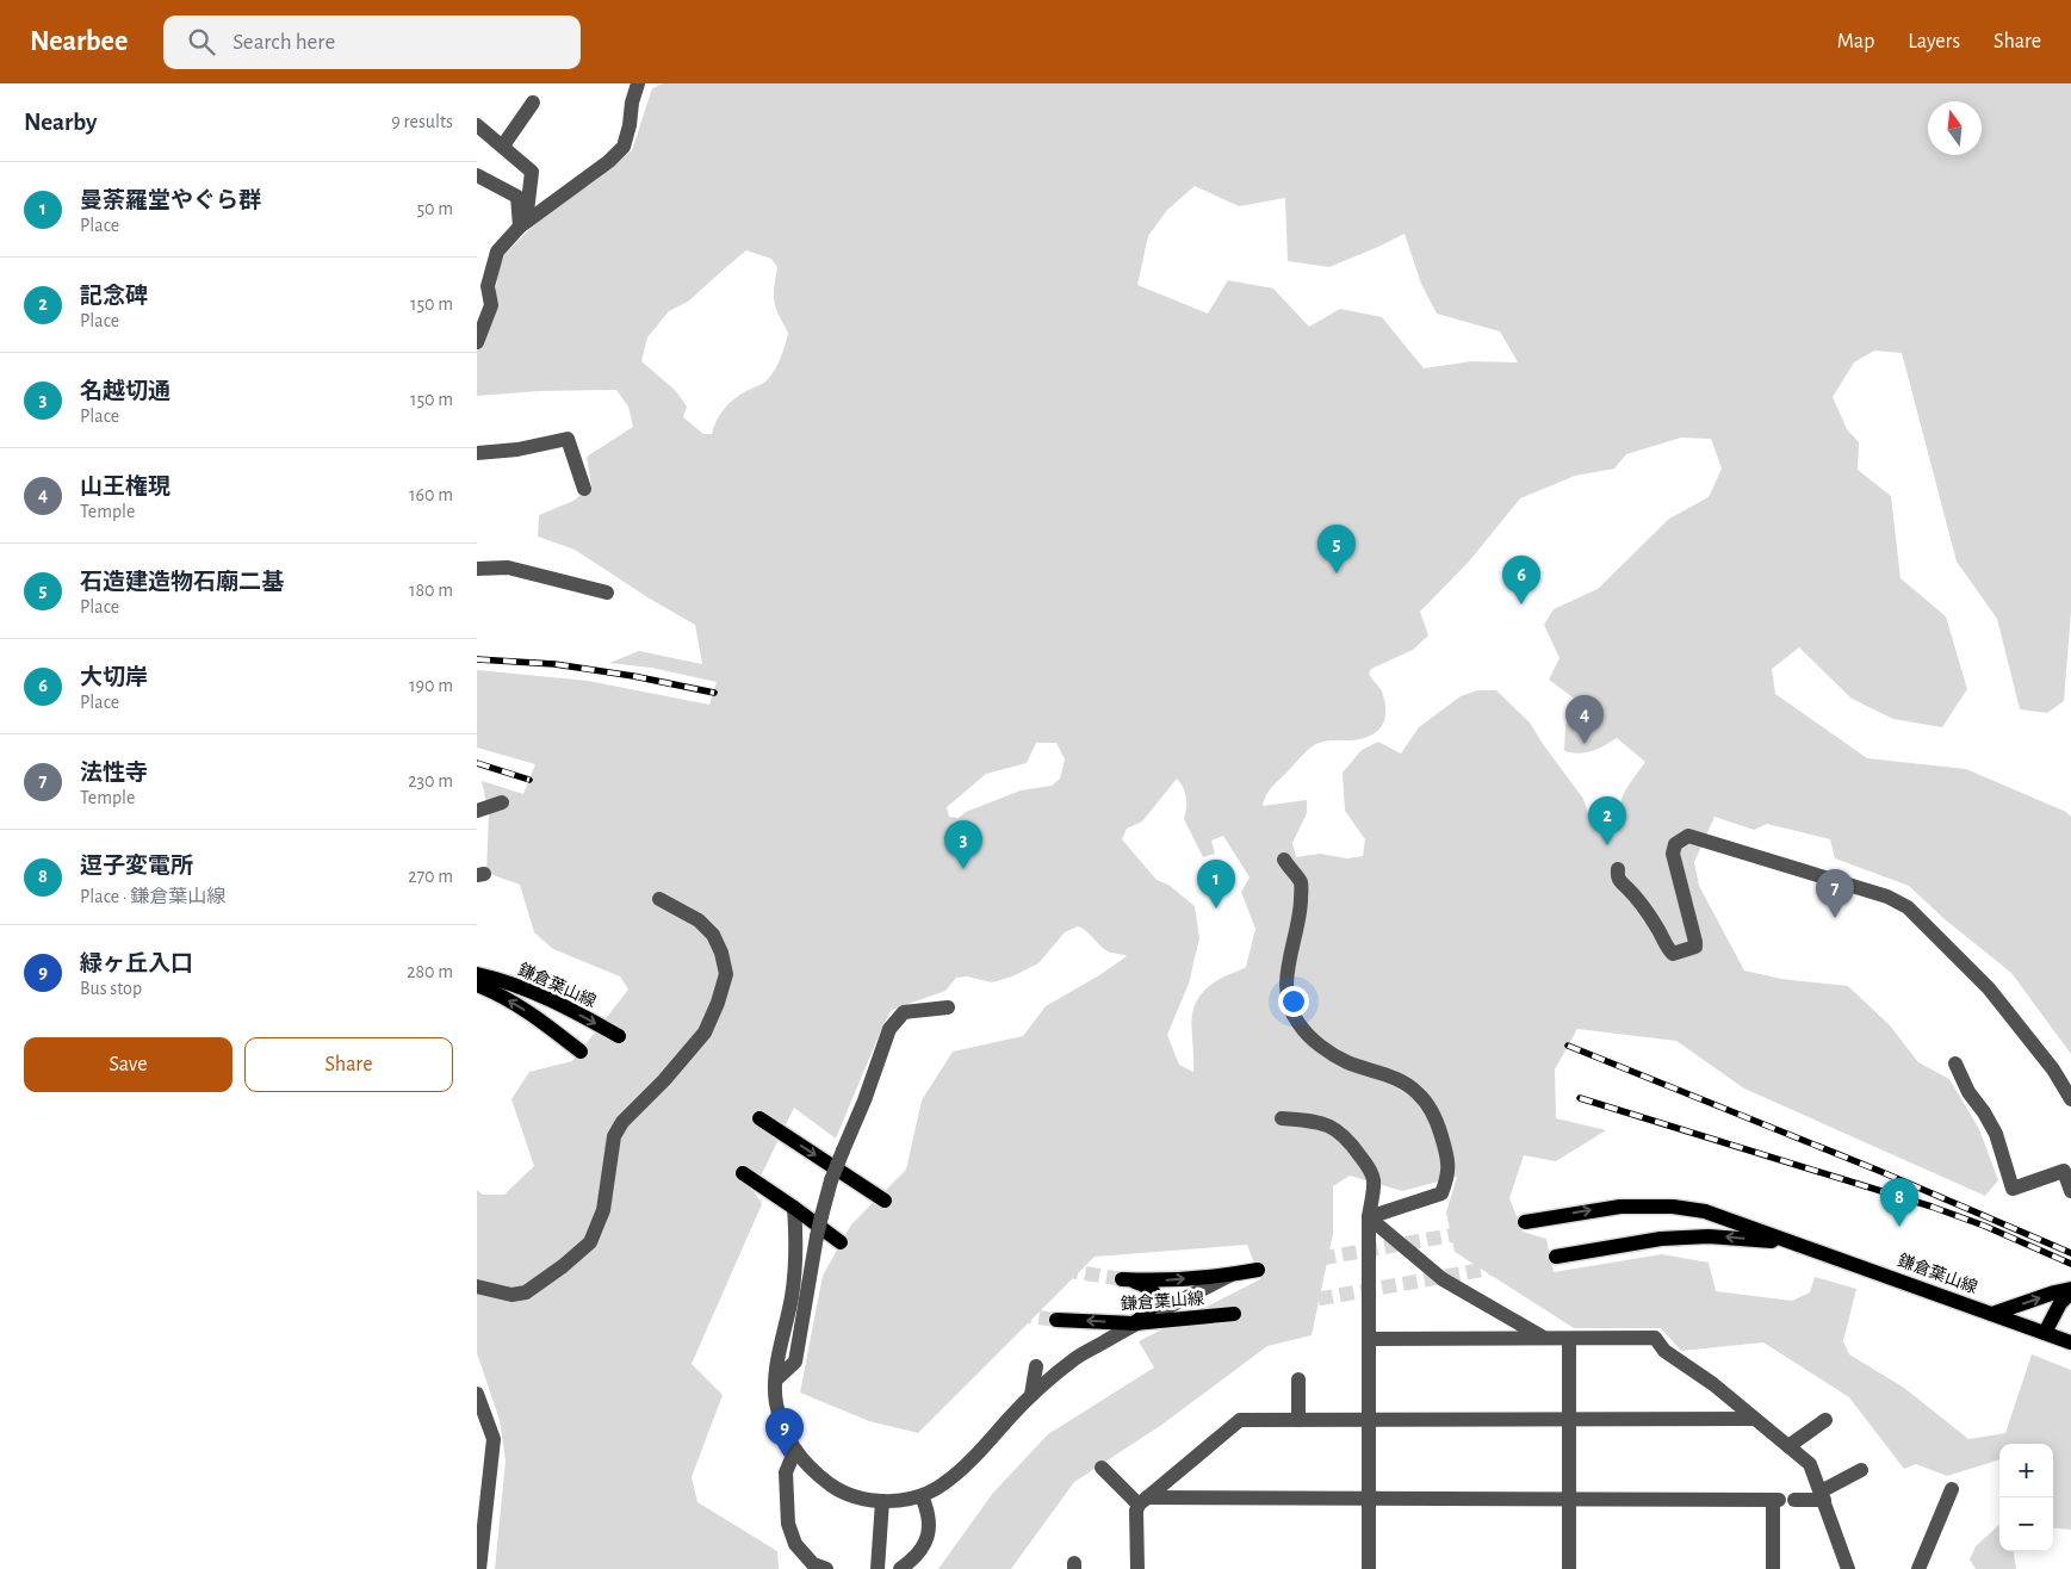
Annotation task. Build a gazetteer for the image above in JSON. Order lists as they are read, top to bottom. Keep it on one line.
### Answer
{"streets":{"main road":["鎌倉葉山線"]},"north":"top","page":{"header":"Nearbee","search":"Search here","nav":["Map","Layers","Share"],"heading":["Nearby","9 results"],"list":[{"mark":"1","name":"曼荼羅堂やぐら群","note":"Place","value":"50 m"},{"mark":"2","name":"記念碑","note":"Place","value":"150 m"},{"mark":"3","name":"名越切通","note":"Place","value":"150 m"},{"mark":"4","name":"山王権現","note":"Temple","value":"160 m"},{"mark":"5","name":"石造建造物石廟二基","note":"Place","value":"180 m"},{"mark":"6","name":"大切岸","note":"Place","value":"190 m"},{"mark":"7","name":"法性寺","note":"Temple","value":"230 m"},{"mark":"8","name":"逗子変電所","note":"Place · 鎌倉葉山線","value":"270 m"},{"mark":"9","name":"緑ヶ丘入口","note":"Bus stop","value":"280 m"}],"pins":["5","6","4","2","3","1","7","8","9"],"buttons":["Save","Share"],"map_buttons":["+","−"]}}
